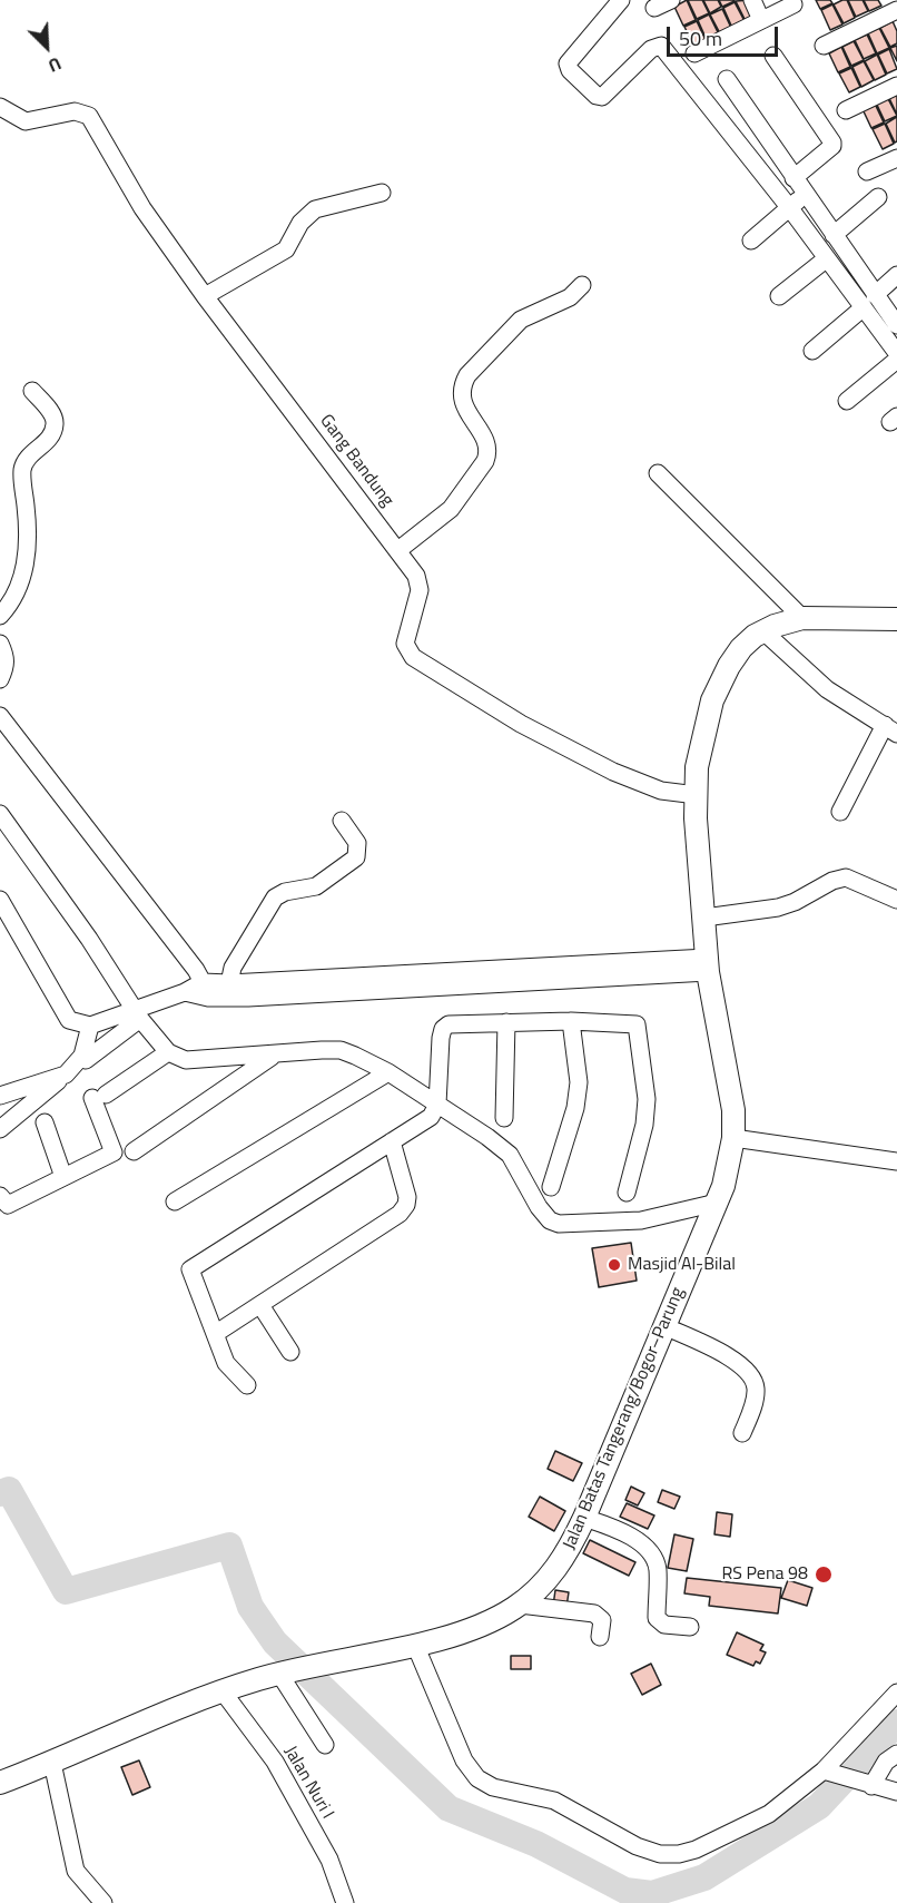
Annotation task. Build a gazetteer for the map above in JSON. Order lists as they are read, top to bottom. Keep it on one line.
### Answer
{"streets":{"main road":["Jalan Batas Tangerang/Bogor–Parung"],"street":["Gang Bandung","Jalan Nuri I"]},"crossings":[["Gang Bandung","Jalan Batas Tangerang/Bogor–Parung"],["Jalan Batas Tangerang/Bogor–Parung","Jalan Nuri I"]],"places":["Masjid Al-Bilal","RS Pena 98"],"scale_bar":"50 m","north":"bottom right"}
